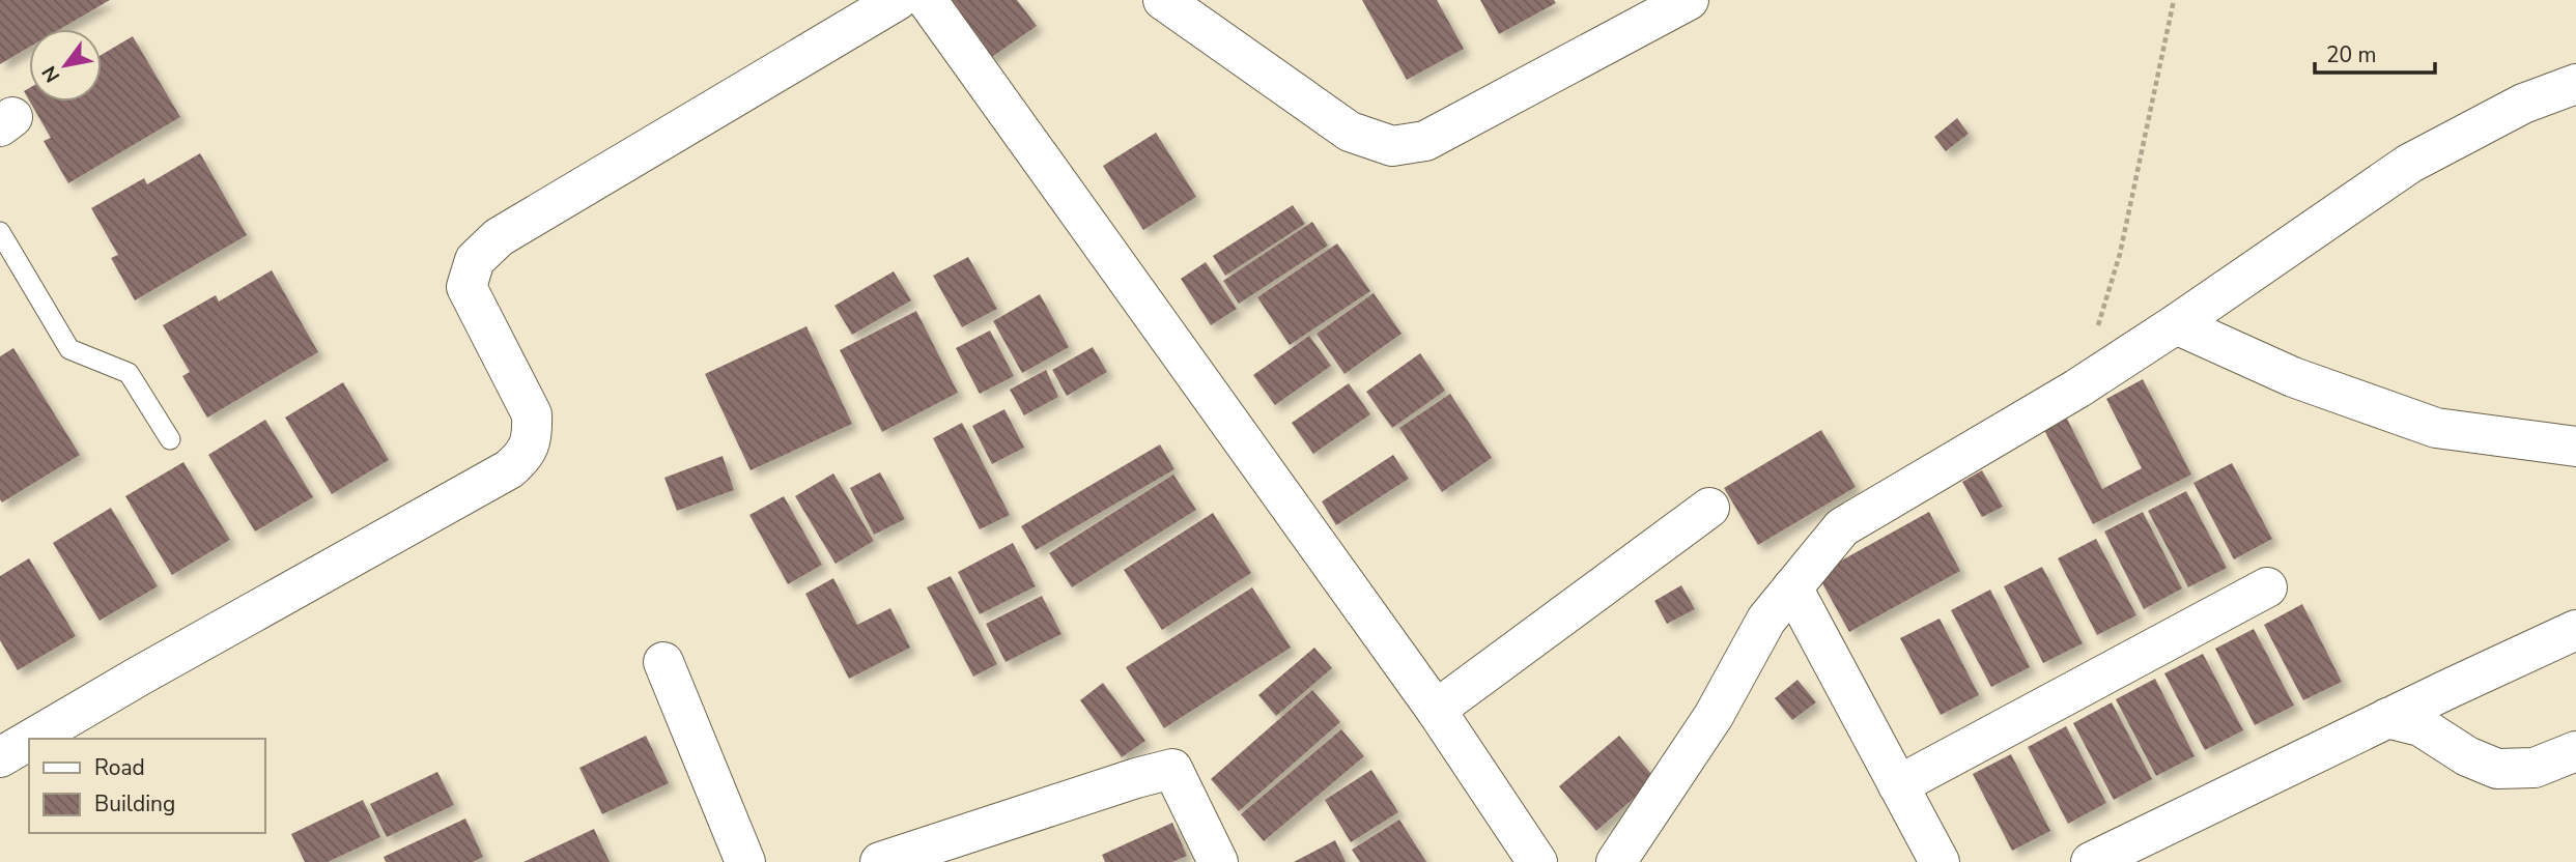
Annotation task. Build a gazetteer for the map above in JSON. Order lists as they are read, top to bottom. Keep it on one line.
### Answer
{"legend":["Road","Building"],"scale_bar":"20 m","north":"bottom left"}
